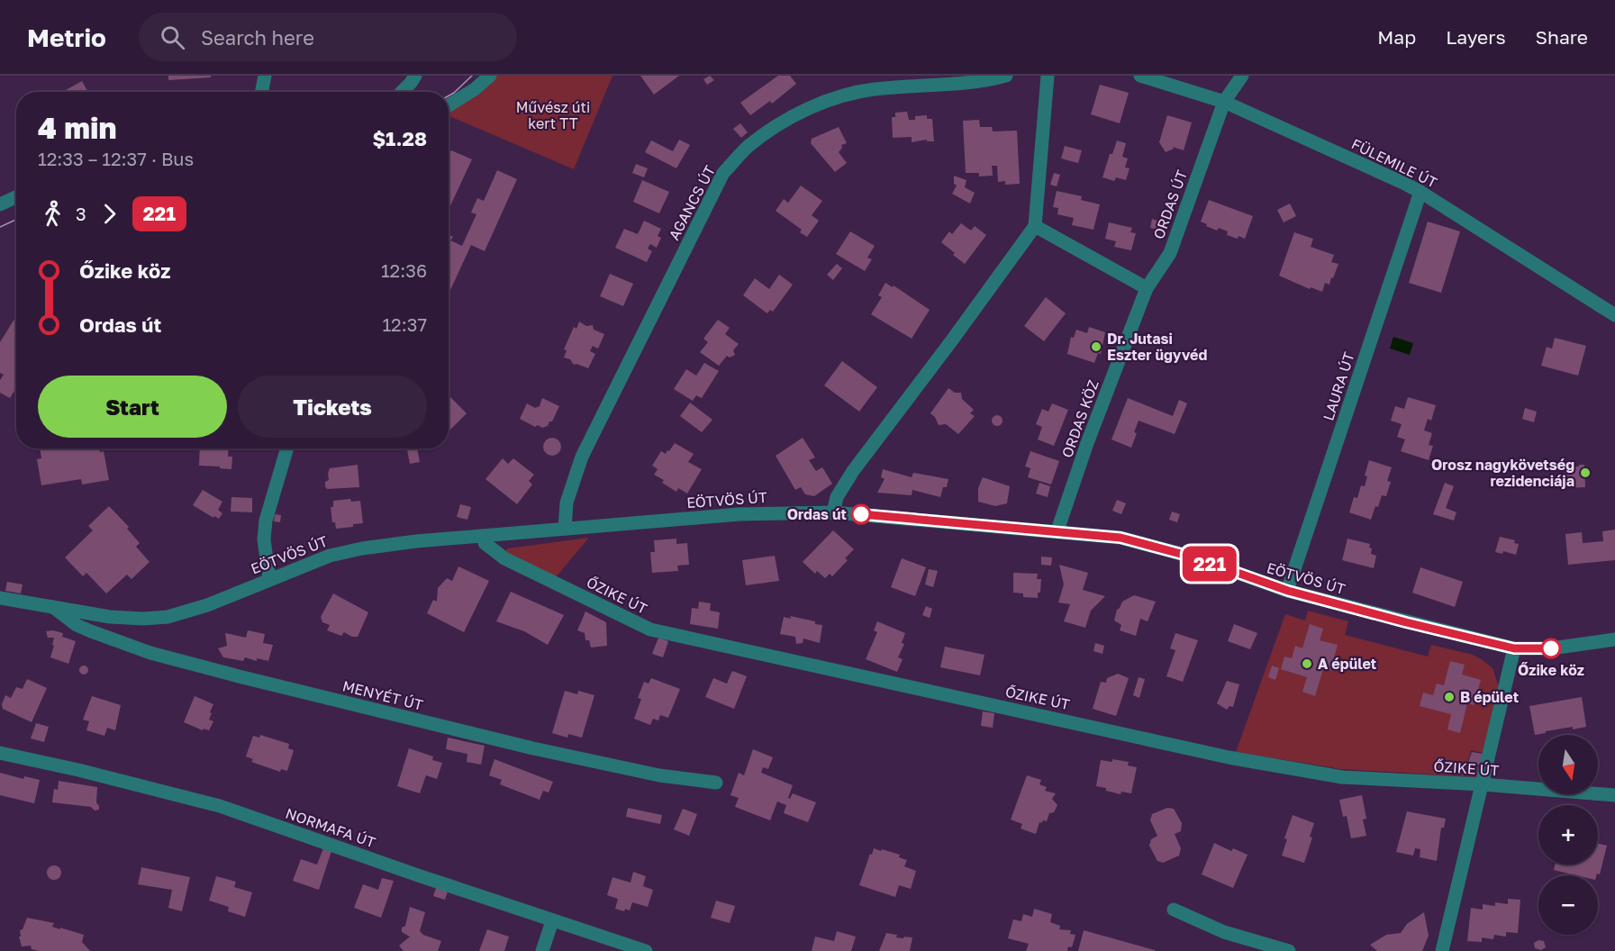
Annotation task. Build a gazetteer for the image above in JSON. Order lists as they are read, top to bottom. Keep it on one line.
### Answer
{"streets":{"street":["FÜLEMILE ÚT","AGANCS ÚT","ORDAS ÚT","LAURA ÚT","ORDAS KÖZ","EÖTVÖS ÚT","ŐZIKE ÚT","MENYÉT ÚT","NORMAFA ÚT"]},"crossings":[["FÜLEMILE ÚT","ORDAS ÚT"],["FÜLEMILE ÚT","LAURA ÚT"],["AGANCS ÚT","EÖTVÖS ÚT"],["ORDAS ÚT","ORDAS KÖZ"],["LAURA ÚT","EÖTVÖS ÚT"],["ORDAS KÖZ","EÖTVÖS ÚT"],["EÖTVÖS ÚT","ŐZIKE ÚT"],["EÖTVÖS ÚT","MENYÉT ÚT"]],"parks":["Művész úti kert TT"],"places":["Dr. Jutasi Eszter ügyvéd","Orosz nagykövetség rezidenciája","Ordas út","Őzike köz","A épület","B épület"],"lines":["bus line 221"],"north":"bottom","page":{"header":"Metrio","search":"Search here","nav":["Map","Layers","Share"],"on_map":"221","heading":["4 min","12:33 – 12:37 · Bus","$1.28"],"legs":["3","221"],"list":[{"name":"Őzike köz","value":"12:36"},{"name":"Ordas út","value":"12:37"}],"buttons":["Start","Tickets"],"map_buttons":["+","−"]}}
